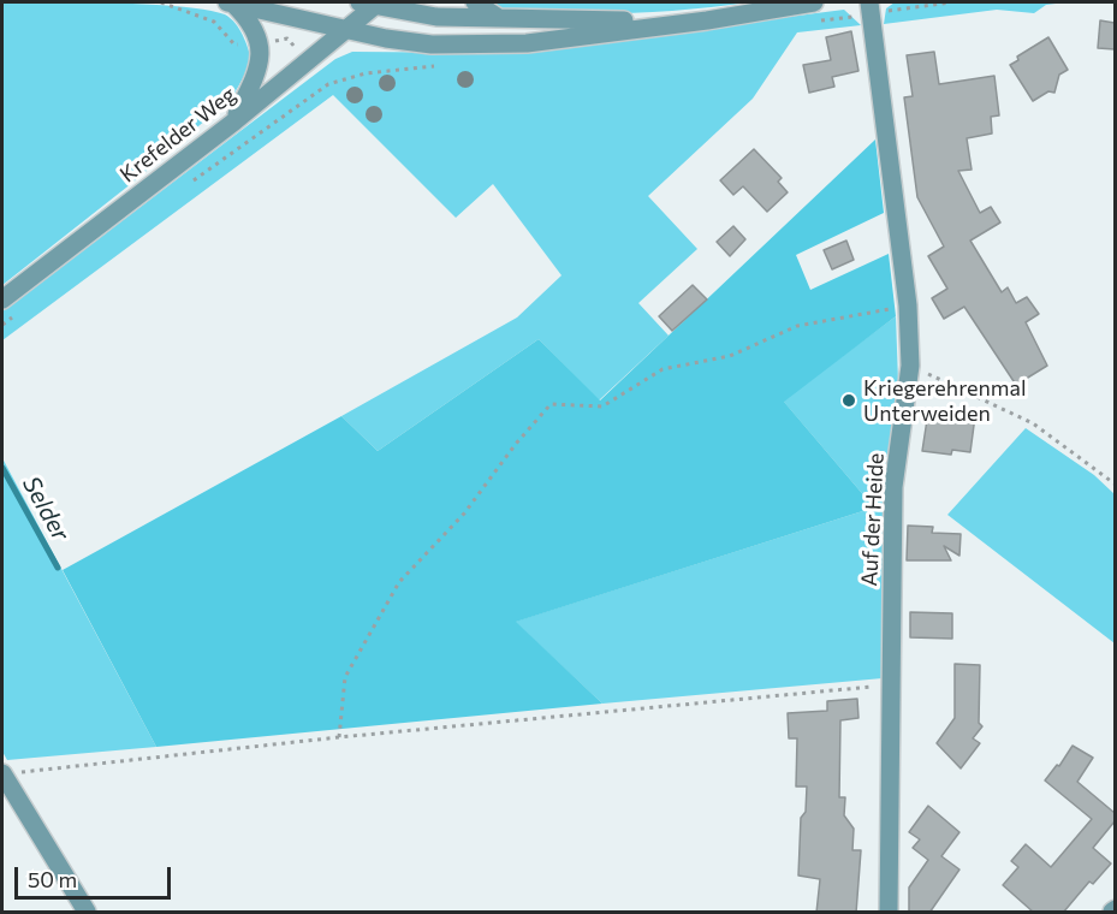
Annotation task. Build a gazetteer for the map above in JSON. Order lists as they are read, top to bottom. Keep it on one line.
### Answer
{"streets":{"street":["Krefelder Weg","Auf der Heide"]},"water":["Selder"],"places":["Kriegerehrenmal Unterweiden"],"scale_bar":"50 m"}
